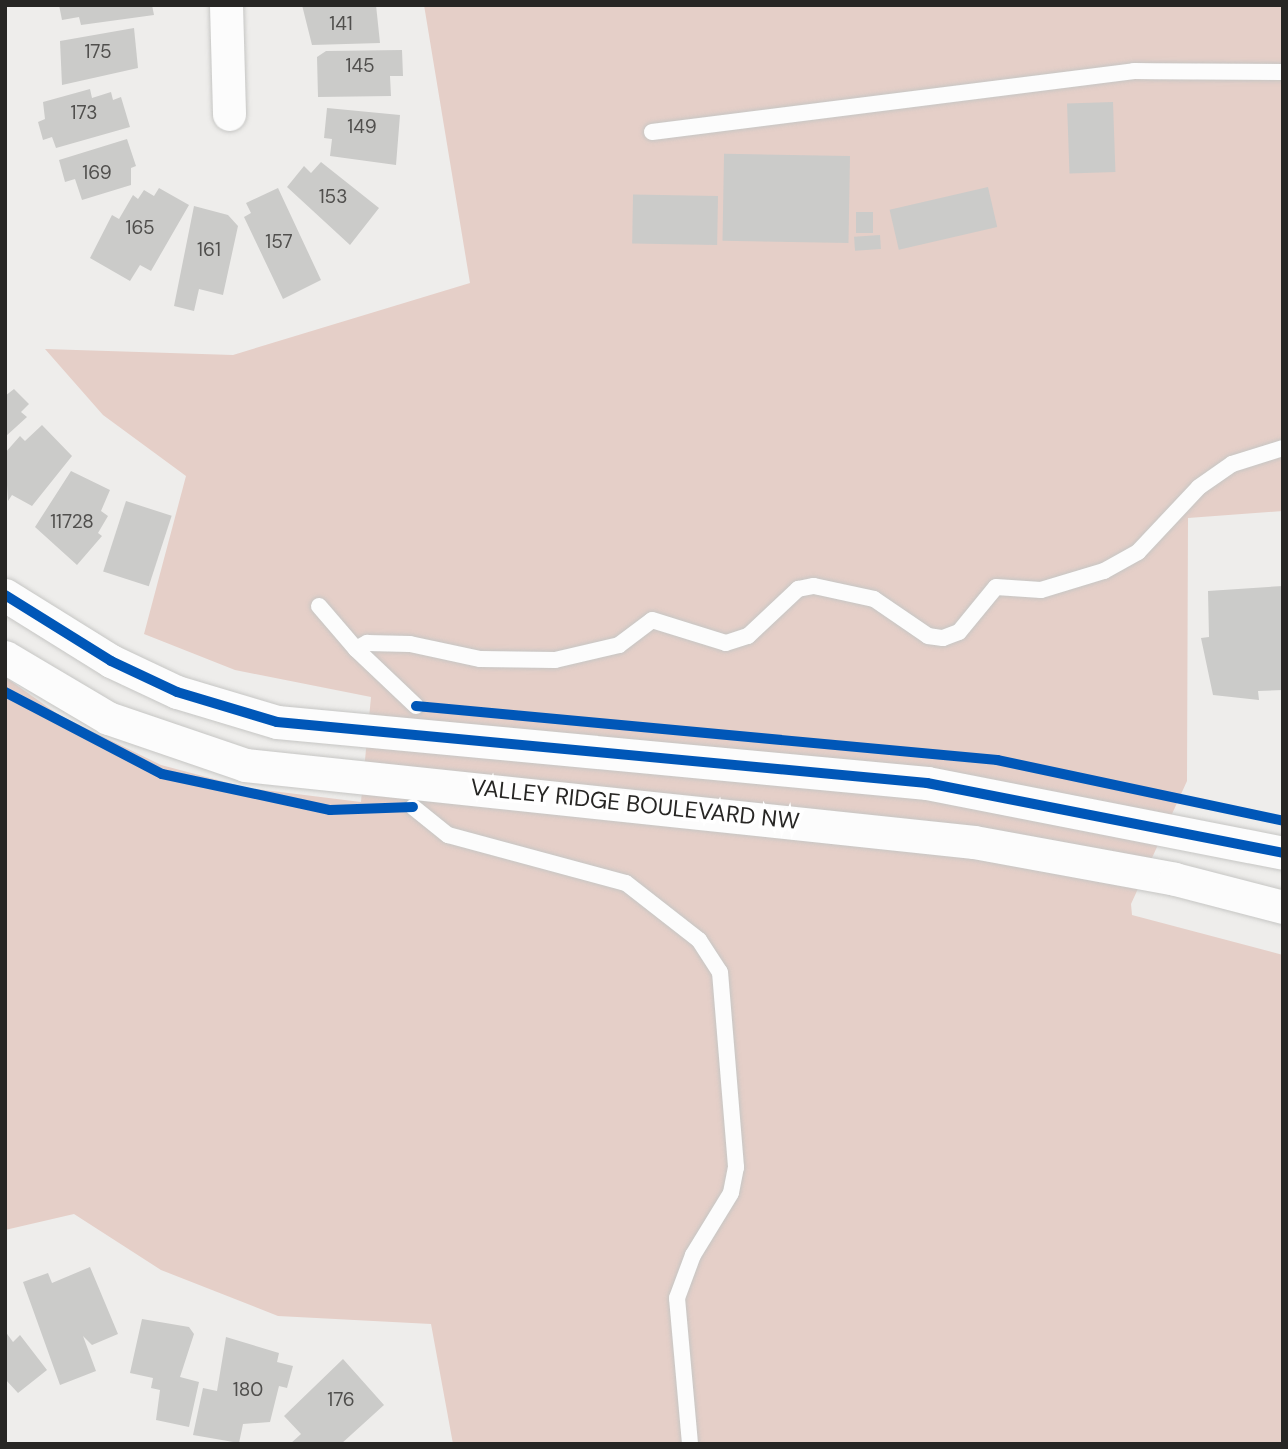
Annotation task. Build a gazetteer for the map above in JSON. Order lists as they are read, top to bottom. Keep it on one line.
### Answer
{"streets":{"street":["VALLEY RIDGE BOULEVARD NW"]},"house_numbers":["141","175","145","173","149","169","153","165","157","161","11728","180","176"]}
